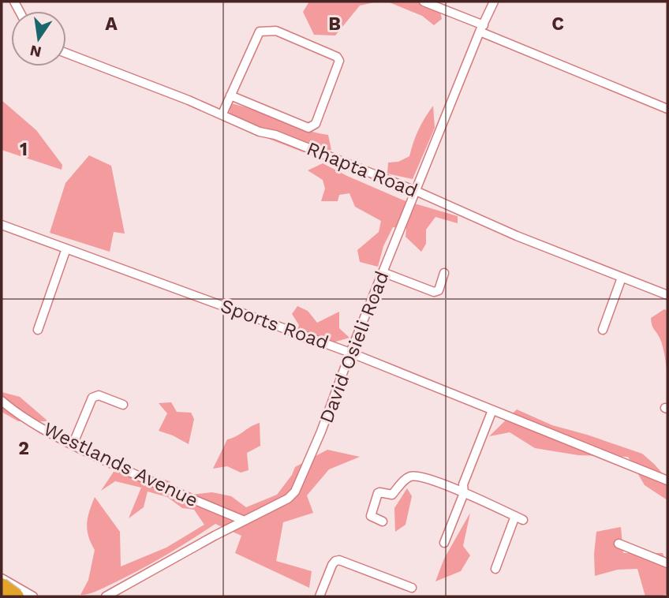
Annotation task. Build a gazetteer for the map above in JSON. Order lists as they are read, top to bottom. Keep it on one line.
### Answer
{"streets":{"street":["Rhapta Road","Sports Road","David Osieli Road","Westlands Avenue"]},"crossings":[["Rhapta Road","David Osieli Road"],["Sports Road","David Osieli Road"],["David Osieli Road","Westlands Avenue"]],"north":"bottom","grid":{"columns":["A","B","C"],"rows":["1","2"]}}
